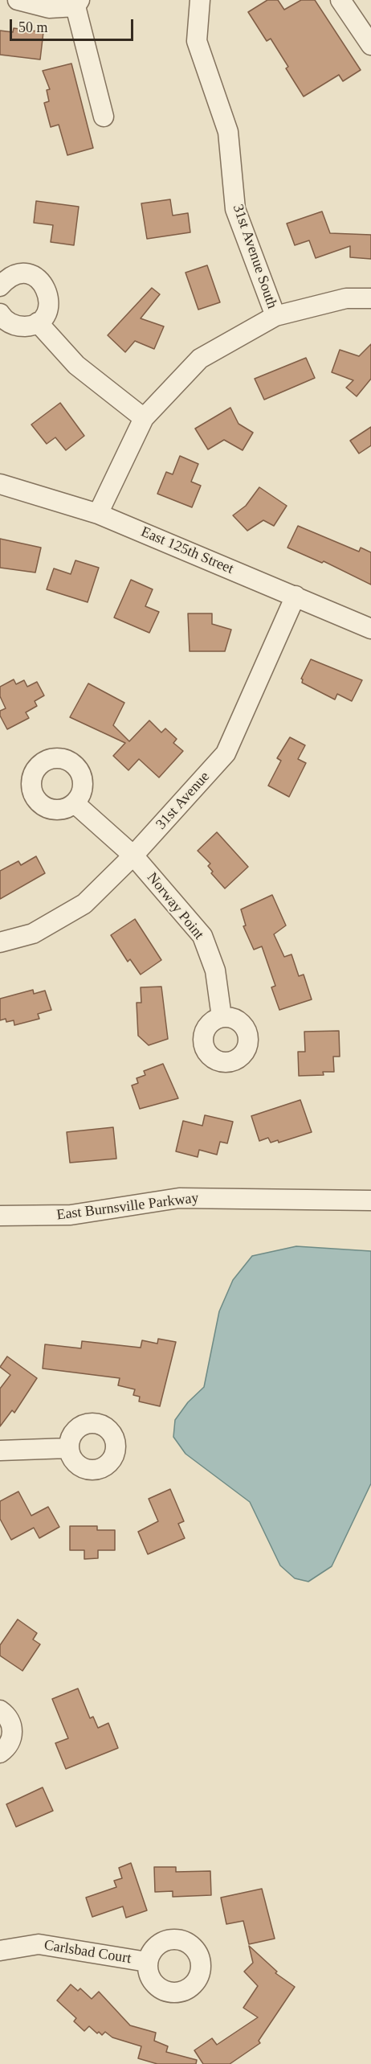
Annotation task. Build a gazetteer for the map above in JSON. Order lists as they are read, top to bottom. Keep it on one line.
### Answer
{"streets":{"street":["31st Avenue South","East 125th Street","31st Avenue","Norway Point","East Burnsville Parkway","Carlsbad Court"]},"crossings":[["East 125th Street","31st Avenue"],["31st Avenue","Norway Point"]],"scale_bar":"50 m"}
